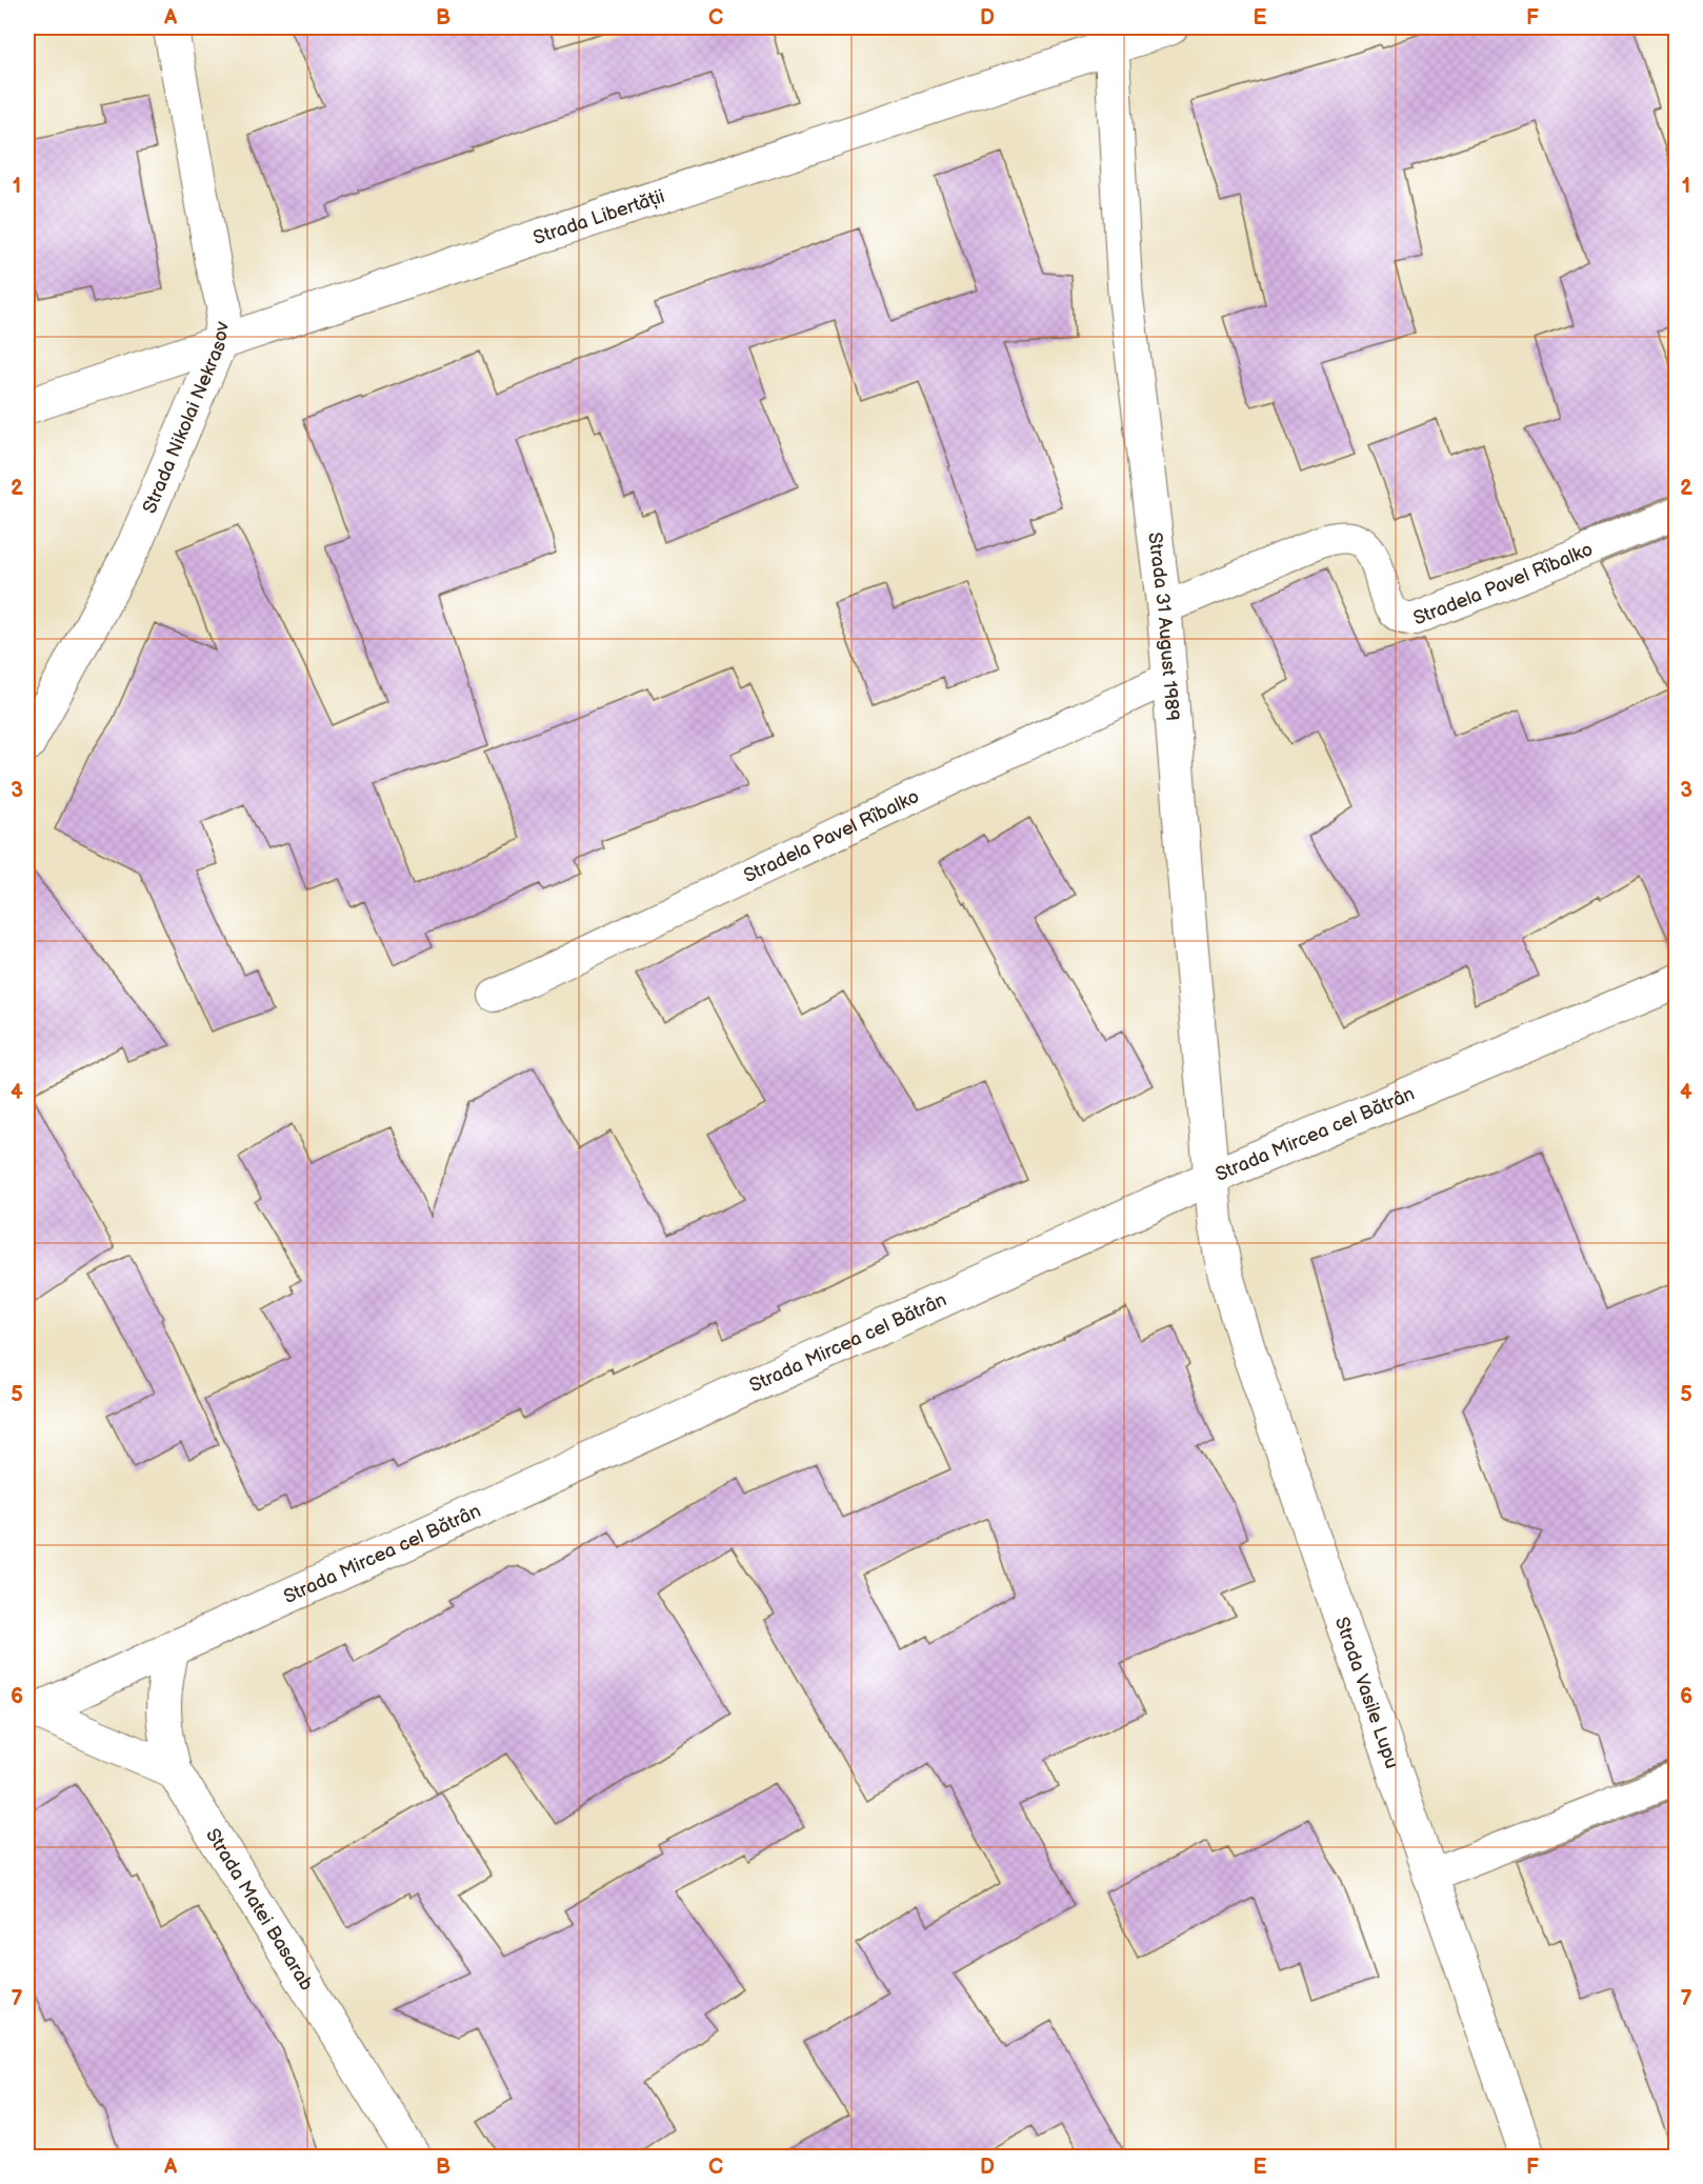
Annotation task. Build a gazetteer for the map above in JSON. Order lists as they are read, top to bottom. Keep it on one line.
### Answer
{"streets":{"street":["Strada Libertății","Strada Nikolai Nekrasov","Strada 31 August 1989","Strada Mircea cel Bătrân","Strada Vasile Lupu","Strada Matei Basarab"],"lane":["Stradela Pavel Rîbalko"]},"crossings":[["Strada Libertății","Strada Nikolai Nekrasov"],["Strada Libertății","Strada 31 August 1989"],["Stradela Pavel Rîbalko","Strada 31 August 1989"],["Strada 31 August 1989","Strada Mircea cel Bătrân"],["Strada 31 August 1989","Strada Vasile Lupu"],["Strada Mircea cel Bătrân","Strada Matei Basarab"]],"grid":{"columns":["A","B","C","D","E","F"],"rows":["1","2","3","4","5","6","7"]}}
